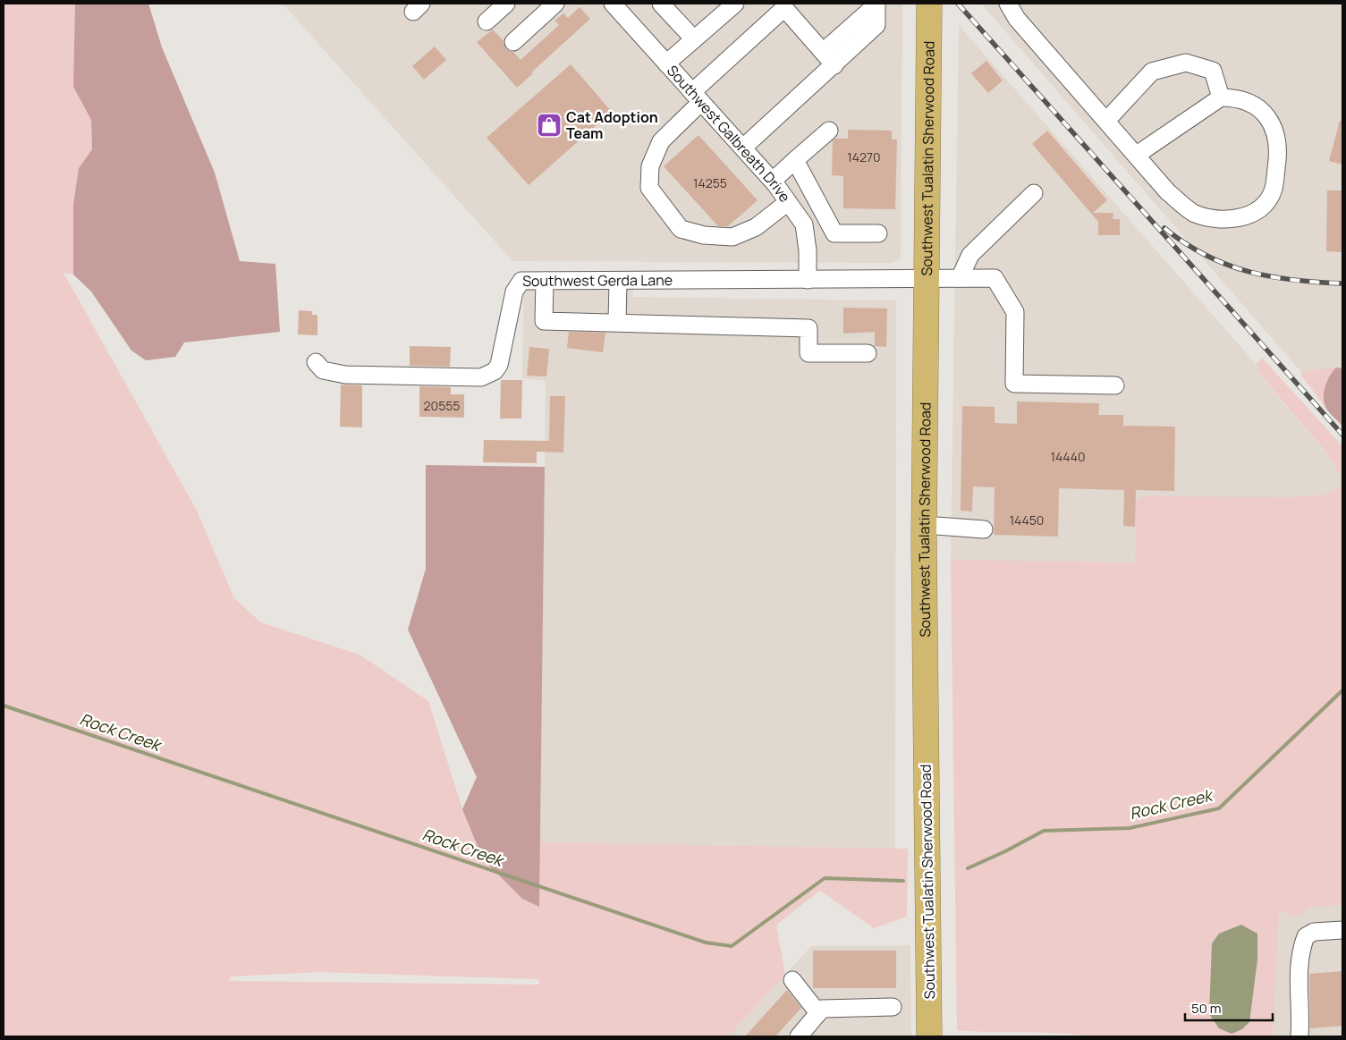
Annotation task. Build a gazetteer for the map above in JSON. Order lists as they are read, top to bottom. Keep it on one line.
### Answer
{"streets":{"highway":["Southwest Tualatin Sherwood Road"],"street":["Southwest Galbreath Drive","Southwest Gerda Lane"]},"crossings":[["Southwest Galbreath Drive","Southwest Gerda Lane"],["Southwest Tualatin Sherwood Road","Southwest Gerda Lane"]],"water":["Rock Creek"],"places":{"shop":["Cat Adoption Team"]},"house_numbers":["14270","14255","20555","14440","14450"],"scale_bar":"50 m"}
